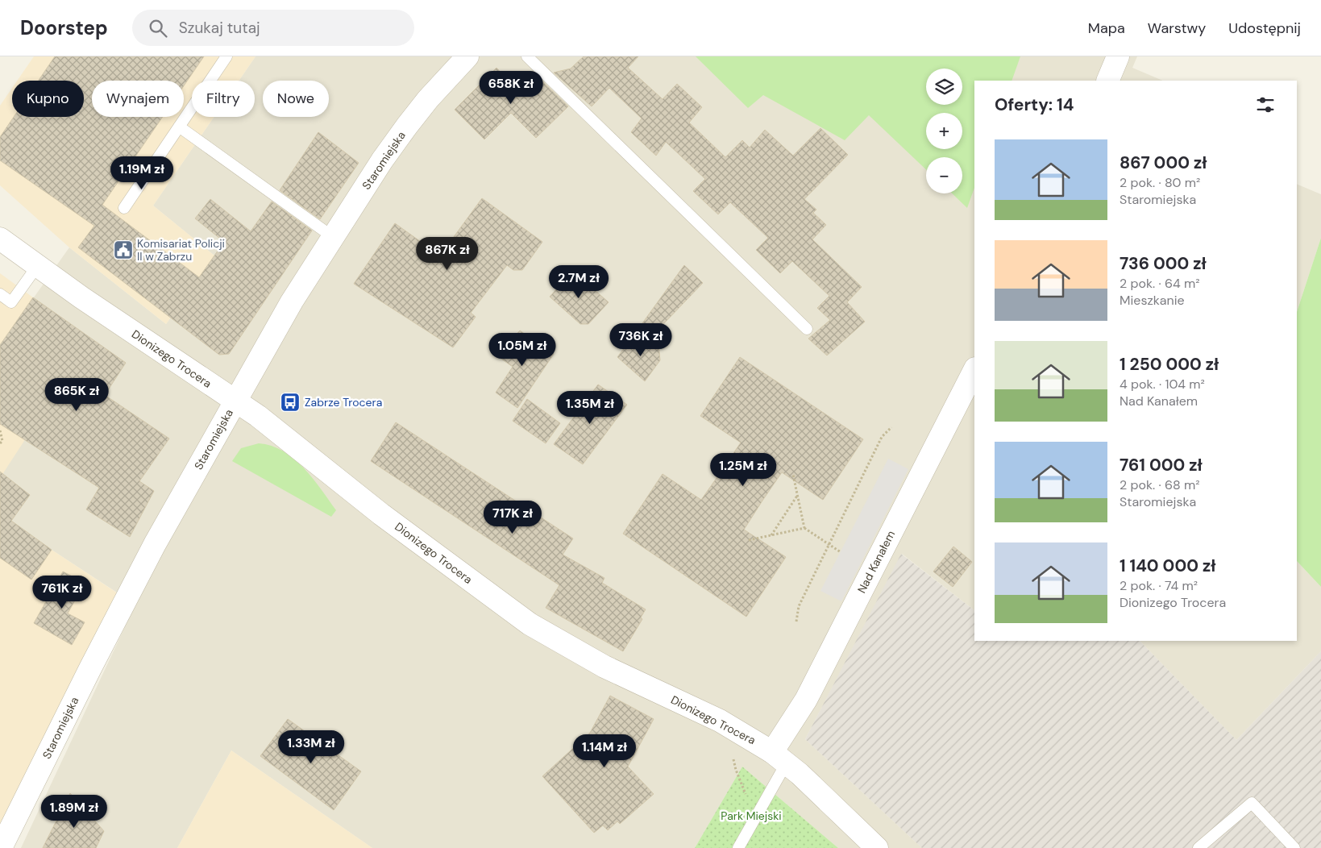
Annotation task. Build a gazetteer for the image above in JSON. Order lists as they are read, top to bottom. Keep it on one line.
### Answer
{"streets":{"street":["Staromiejska","Dionizego Trocera","Nad Kanałem"]},"crossings":[["Staromiejska","Dionizego Trocera"],["Dionizego Trocera","Nad Kanałem"]],"parks":["Park Miejski"],"places":{"public building":["Komisariat Policji II w Zabrzu"],"bus stop":["Zabrze Trocera"]},"page":{"header":"Doorstep","search":"Szukaj tutaj","nav":["Mapa","Warstwy","Udostępnij"],"map_buttons":["+","−"],"price":["658K zł","1.19M zł","867K zł","2.7M zł","736K zł","1.05M zł","865K zł","1.35M zł","1.25M zł","717K zł","761K zł","1.33M zł","1.14M zł","1.89M zł"],"chip":["Kupno","Wynajem","Filtry","Nowe"],"heading":"Oferty: 14","list":[{"name":"867 000 zł","note":"2 pok. · 80 m² · Staromiejska"},{"name":"736 000 zł","note":"2 pok. · 64 m² · Mieszkanie"},{"name":"1 250 000 zł","note":"4 pok. · 104 m² · Nad Kanałem"},{"name":"761 000 zł","note":"2 pok. · 68 m² · Staromiejska"},{"name":"1 140 000 zł","note":"2 pok. · 74 m² · Dionizego Trocera"}]}}
